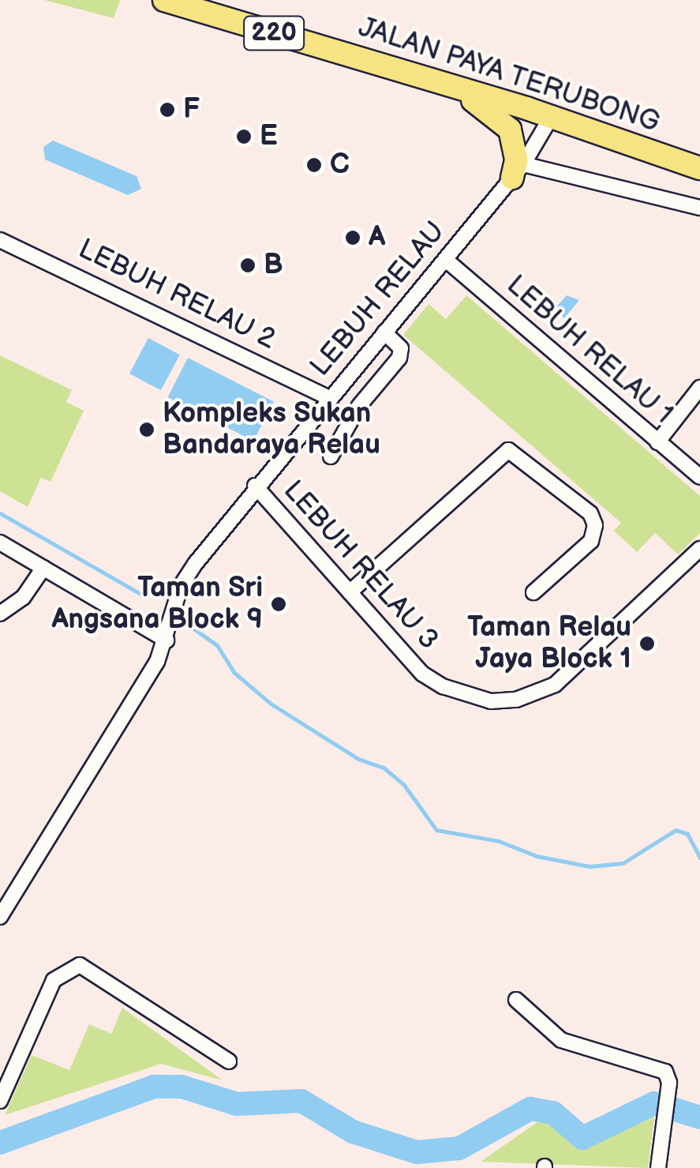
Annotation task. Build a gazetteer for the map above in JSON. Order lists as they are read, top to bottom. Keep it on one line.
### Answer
{"streets":{"main road":["220","JALAN PAYA TERUBONG"],"street":["LEBUH RELAU 2","LEBUH RELAU","LEBUH RELAU 1","LEBUH RELAU 3"]},"crossings":[["JALAN PAYA TERUBONG","LEBUH RELAU"],["LEBUH RELAU 2","LEBUH RELAU"],["LEBUH RELAU","LEBUH RELAU 1"],["LEBUH RELAU","LEBUH RELAU 3"]],"places":["F","E","C","A","B","Kompleks Sukan Bandaraya Relau","Taman Sri Angsana Block 9","Taman Relau Jaya Block 1"]}
